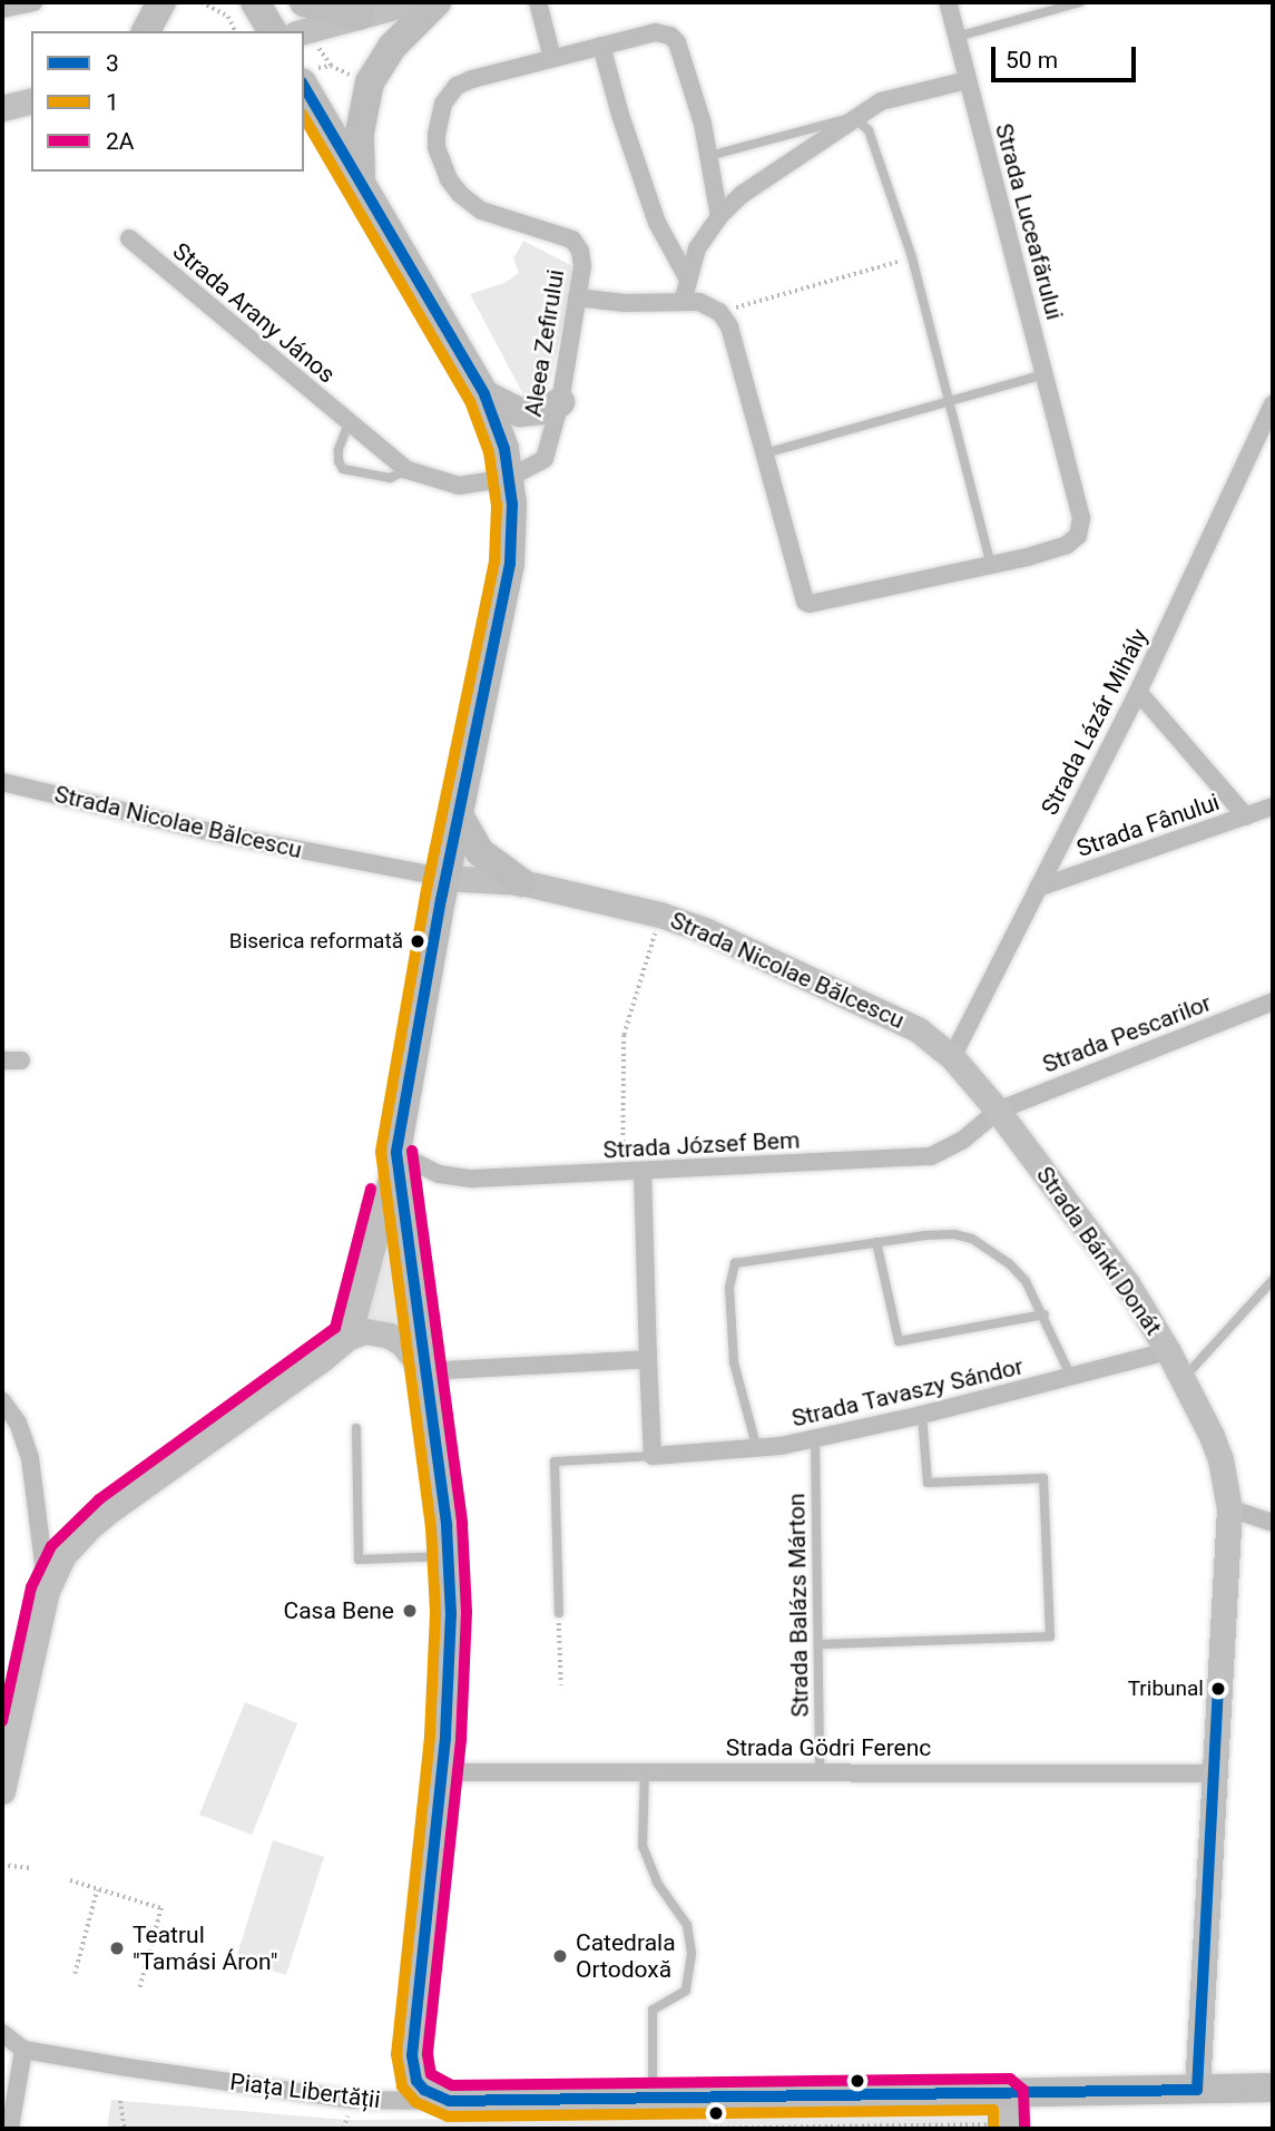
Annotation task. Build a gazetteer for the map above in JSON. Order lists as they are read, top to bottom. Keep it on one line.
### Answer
{"streets":{"main road":["Piața Libertății"],"street":["Strada Luceafărului","Strada Arany János","Aleea Zefirului","Strada Lázár Mihály","Strada Nicolae Bălcescu","Strada Fânului","Strada Pescarilor","Strada József Bem","Strada Bánki Donát","Strada Tavaszy Sándor","Strada Gödri Ferenc"],"lane":["Strada Balázs Márton"]},"crossings":[["Strada Arany János","Aleea Zefirului"],["Strada Lázár Mihály","Strada Nicolae Bălcescu"],["Strada Lázár Mihály","Strada Fânului"],["Strada Lázár Mihály","Strada Bánki Donát"],["Strada Nicolae Bălcescu","Strada Bánki Donát"],["Strada Pescarilor","Strada József Bem"],["Strada Pescarilor","Strada Bánki Donát"],["Strada József Bem","Strada Bánki Donát"],["Strada Bánki Donát","Strada Tavaszy Sándor"],["Strada Bánki Donát","Strada Gödri Ferenc"],["Strada Bánki Donát","Piața Libertății"],["Strada Tavaszy Sándor","Strada Balázs Márton"],["Strada Balázs Márton","Strada Gödri Ferenc"]],"places":["Biserica reformată","Casa Bene","Tribunal","Teatrul \"Tamási Áron\"","Catedrala Ortodoxă"],"lines":["transit line 3","transit line 1","transit line 2A"],"legend":["3","1","2A"],"scale_bar":"50 m"}
